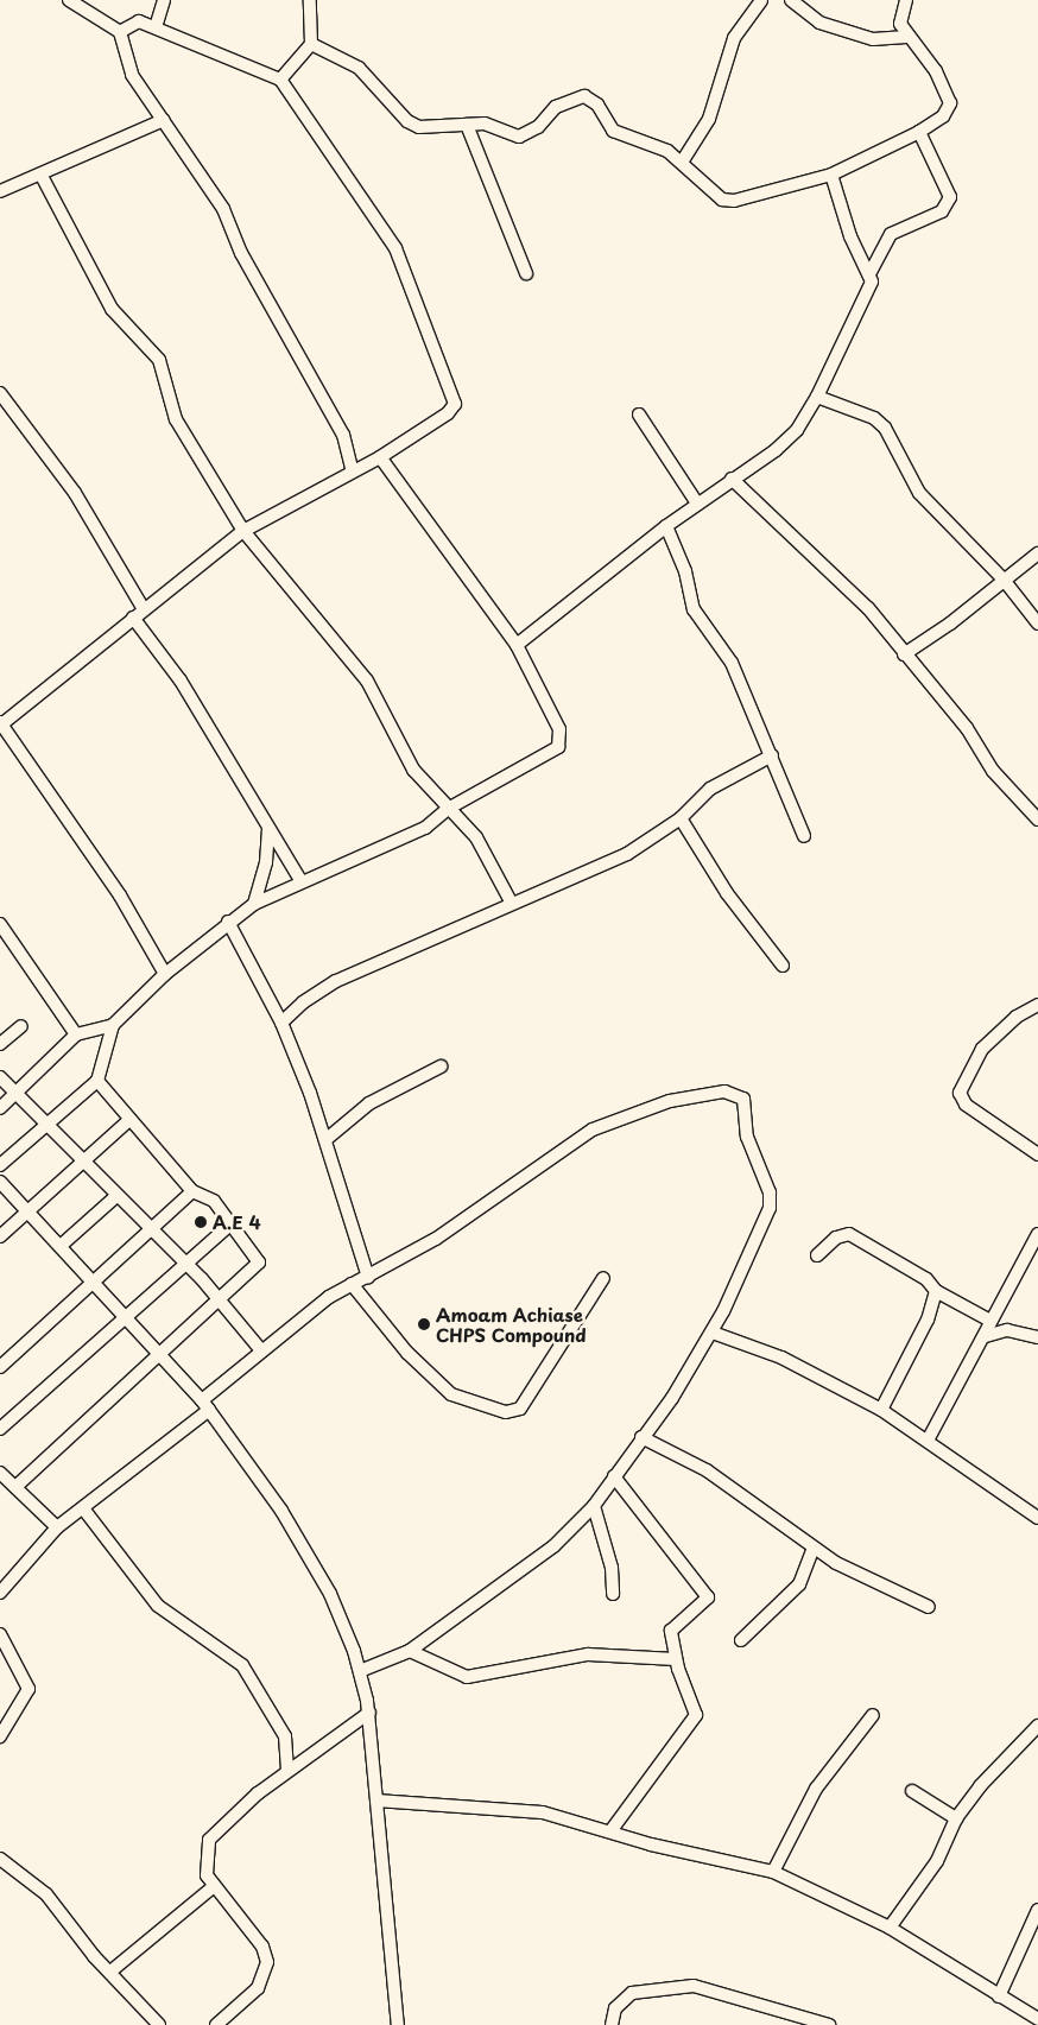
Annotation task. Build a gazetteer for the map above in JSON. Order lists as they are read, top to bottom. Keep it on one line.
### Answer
{"places":["A.E 4","Amoam Achiase CHPS Compound"]}
